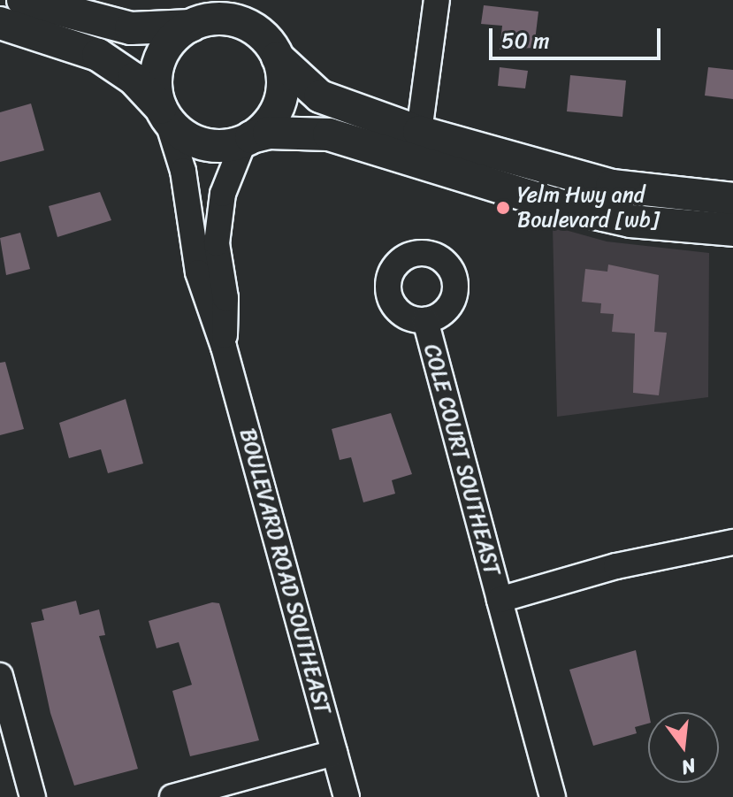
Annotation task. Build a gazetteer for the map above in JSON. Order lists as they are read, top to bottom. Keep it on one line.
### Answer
{"streets":{"street":["COLE COURT SOUTHEAST","BOULEVARD ROAD SOUTHEAST"]},"places":["Yelm Hwy and Boulevard [wb]"],"scale_bar":"50 m","north":"bottom"}
